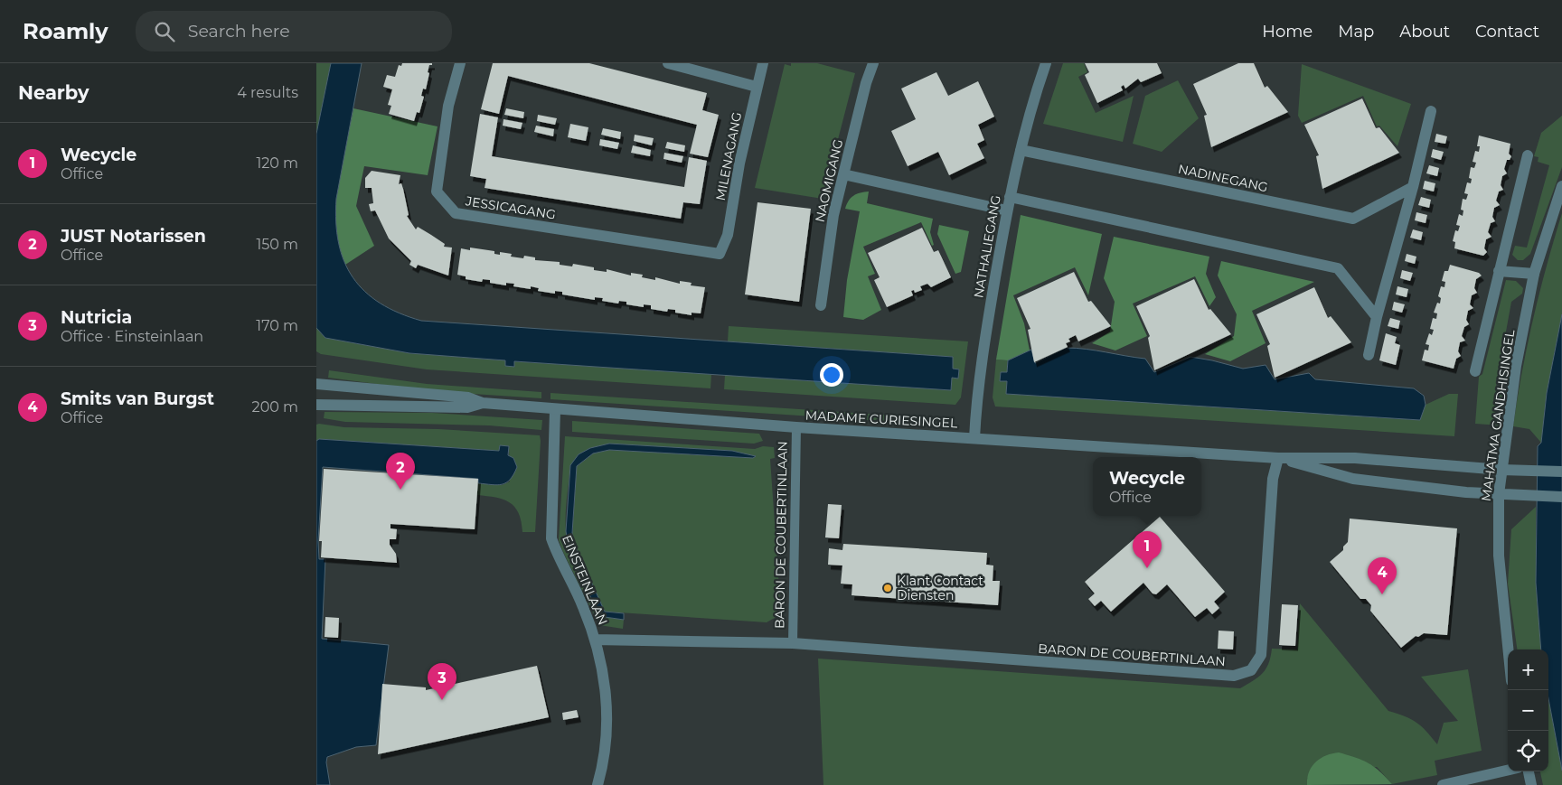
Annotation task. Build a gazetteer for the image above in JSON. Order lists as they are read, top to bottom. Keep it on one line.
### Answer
{"streets":{"street":["MILENAGANG","NADINEGANG","NAOMIGANG","JESSICAGANG","NATHALIEGANG","MAHATMA GANDHISINGEL","MADAME CURIESINGEL","BARON DE COUBERTINLAAN","EINSTEINLAAN"]},"crossings":[["MILENAGANG","JESSICAGANG"],["NADINEGANG","NATHALIEGANG"],["NATHALIEGANG","MADAME CURIESINGEL"],["MAHATMA GANDHISINGEL","MADAME CURIESINGEL"],["MADAME CURIESINGEL","BARON DE COUBERTINLAAN"],["MADAME CURIESINGEL","EINSTEINLAAN"],["BARON DE COUBERTINLAAN","EINSTEINLAAN"]],"places":["Klant Contact Diensten"],"page":{"header":"Roamly","search":"Search here","nav":["Home","Map","About","Contact"],"heading":["Nearby","4 results"],"list":[{"mark":"1","name":"Wecycle","note":"Office","value":"120 m"},{"mark":"2","name":"JUST Notarissen","note":"Office","value":"150 m"},{"mark":"3","name":"Nutricia","note":"Office · Einsteinlaan","value":"170 m"},{"mark":"4","name":"Smits van Burgst","note":"Office","value":"200 m"}],"pins":["2","1","4","3"],"popup":["Wecycle","Office"],"map_buttons":["+","−"]}}
